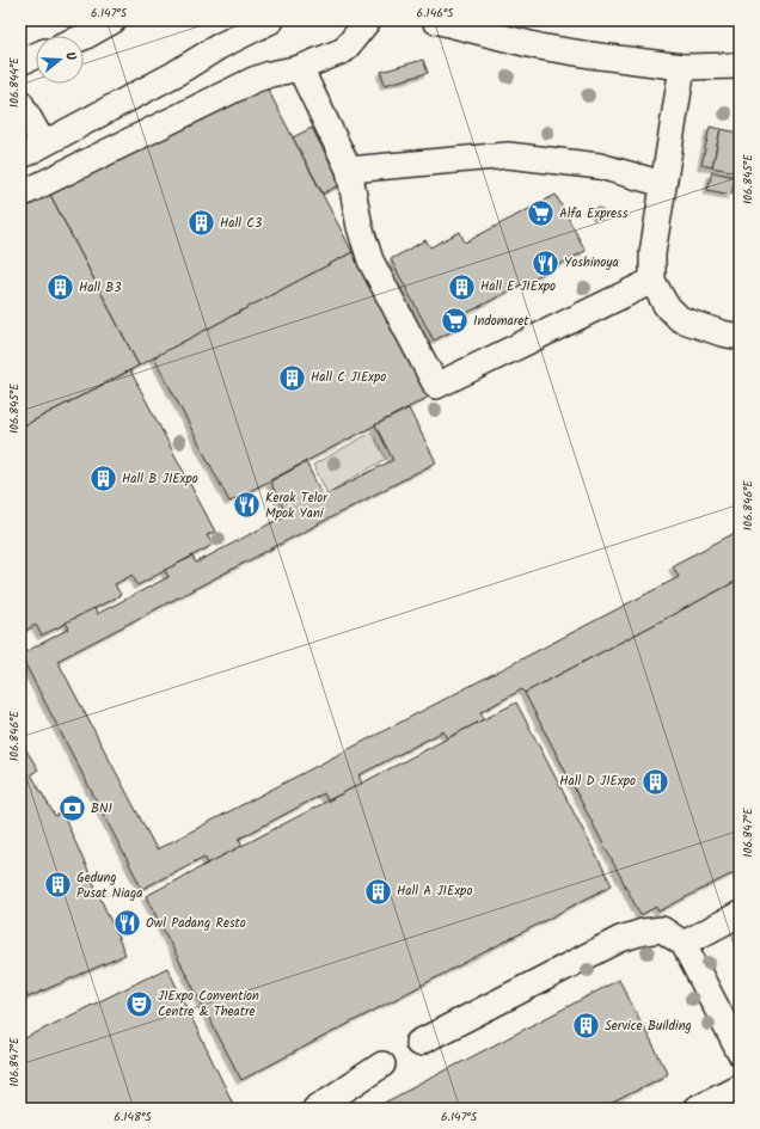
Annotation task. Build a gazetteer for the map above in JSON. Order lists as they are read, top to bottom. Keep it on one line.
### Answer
{"places":{"supermarket":["Alfa Express","Indomaret"],"building":["Hall C3","Hall E JIExpo","Hall B3","Hall C JIExpo","Hall B JIExpo","Hall D JIExpo","Gedung Pusat Niaga","Hall A JIExpo","Service Building"],"restaurant":["Yoshinoya","Kerak Telor Mpok Yani","Owl Padang Resto"],"bank":["BNI"],"theatre":["JIExpo Convention Centre & Theatre"]},"north":"right","coordinates":["6.147°S","6.146°S","106.844°E","106.845°E","106.846°E","106.847°E","6.148°S"]}
